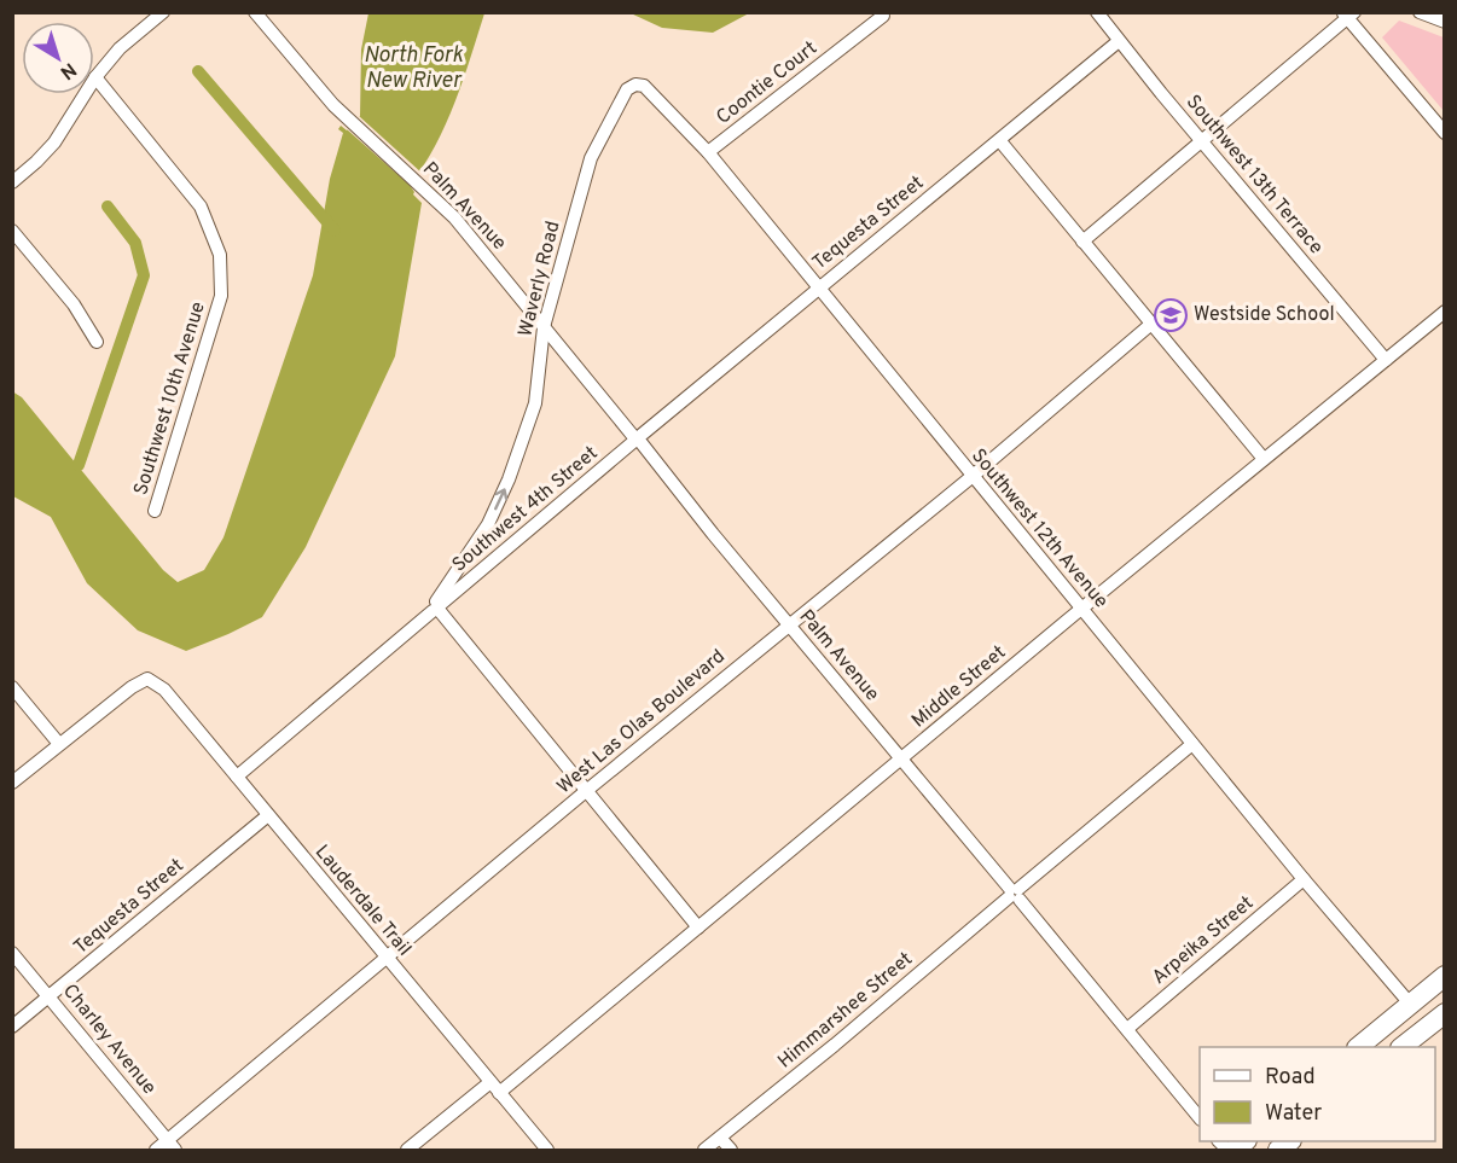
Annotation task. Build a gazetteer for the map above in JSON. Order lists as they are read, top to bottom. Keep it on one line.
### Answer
{"streets":{"street":["Coontie Court","Southwest 13th Terrace","Palm Avenue","Tequesta Street","Waverly Road","Southwest 10th Avenue","Southwest 4th Street","Southwest 12th Avenue","Middle Street","West Las Olas Boulevard","Lauderdale Trail","Arpeika Street","Himmarshee Street","Charley Avenue"]},"crossings":[["Coontie Court","Southwest 12th Avenue"],["Southwest 13th Terrace","Tequesta Street"],["Southwest 13th Terrace","Middle Street"],["Palm Avenue","Tequesta Street"],["Palm Avenue","Waverly Road"],["Palm Avenue","Southwest 4th Street"],["Palm Avenue","Middle Street"],["Palm Avenue","West Las Olas Boulevard"],["Palm Avenue","Arpeika Street"],["Palm Avenue","Himmarshee Street"],["Tequesta Street","Southwest 4th Street"],["Tequesta Street","Southwest 12th Avenue"],["Tequesta Street","Lauderdale Trail"],["Tequesta Street","Charley Avenue"],["Waverly Road","Southwest 4th Street"],["Waverly Road","Southwest 12th Avenue"],["Southwest 12th Avenue","Middle Street"],["Southwest 12th Avenue","West Las Olas Boulevard"],["Southwest 12th Avenue","Arpeika Street"],["Southwest 12th Avenue","Himmarshee Street"],["Middle Street","Lauderdale Trail"],["West Las Olas Boulevard","Lauderdale Trail"],["West Las Olas Boulevard","Charley Avenue"]],"one_way":["Waverly Road"],"water":["North Fork New River"],"places":{"school or university":["Westside School"]},"legend":["Road","Water"],"north":"bottom right"}
